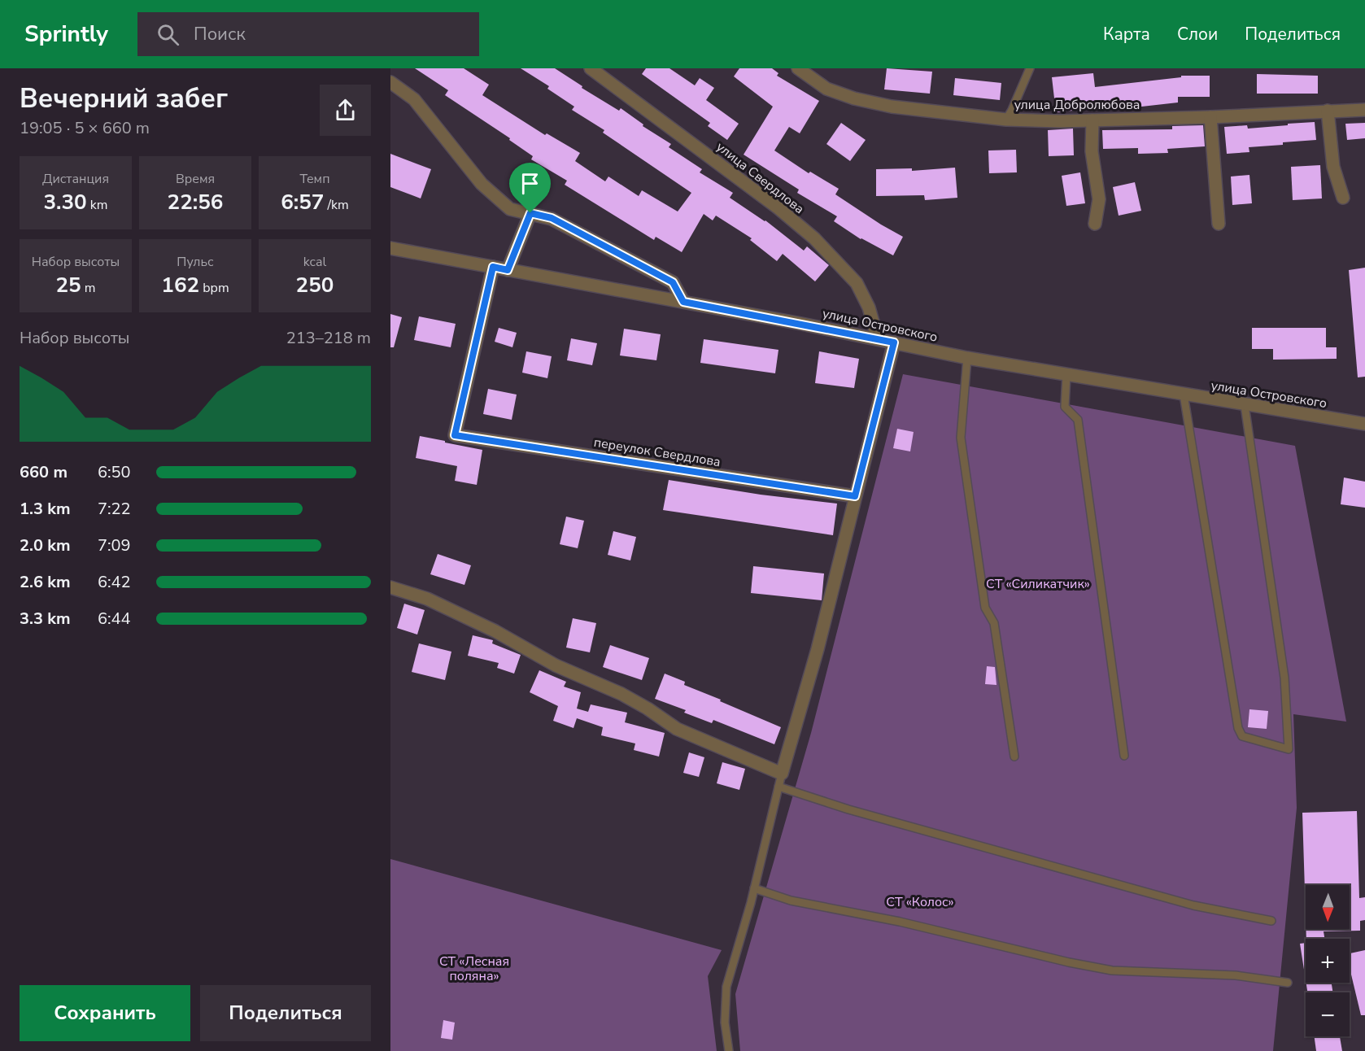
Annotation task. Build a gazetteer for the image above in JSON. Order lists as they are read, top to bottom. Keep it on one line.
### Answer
{"streets":{"street":["улица Добролюбова","улица Свердлова","улица Островского","переулок Свердлова"]},"crossings":[["улица Свердлова","улица Островского"],["улица Островского","переулок Свердлова"]],"parks":["СТ «Силикатчик»","СТ «Колос»","СТ «Лесная поляна»"],"north":"bottom","page":{"header":"Sprintly","search":"Поиск","nav":["Карта","Слои","Поделиться"],"heading":["Вечерний забег","19:05 · 5 × 660 m"],"stats":[["Дистанция","3.30 km"],["Время","22:56"],["Темп","6:57 /km"],["Набор высоты","25 m"],["Пульс","162 bpm"],["kcal","250"]],"chart":["Набор высоты","213–218 m"],"list":[{"name":"660 m","note":"6:50"},{"name":"1.3 km","note":"7:22"},{"name":"2.0 km","note":"7:09"},{"name":"2.6 km","note":"6:42"},{"name":"3.3 km","note":"6:44"}],"map_buttons":["+","−"],"buttons":["Сохранить","Поделиться"]}}
